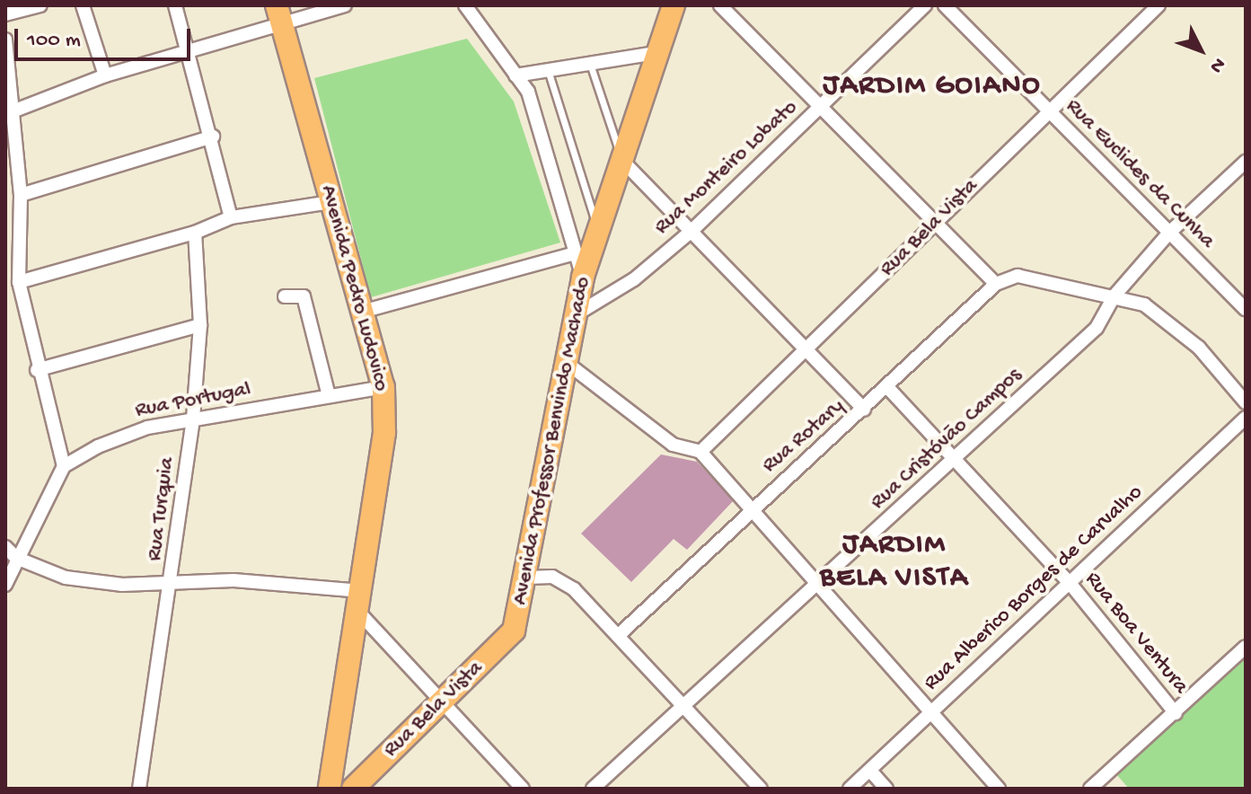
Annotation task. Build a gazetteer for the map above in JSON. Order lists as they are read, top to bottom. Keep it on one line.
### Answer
{"streets":{"main road":["Rua Bela Vista","Avenida Pedro Ludovico","Avenida Professor Benvindo Machado"],"street":["Rua Monteiro Lobato","Rua Euclides da Cunha","Rua Portugal","Rua Rotary","Rua Cristóvão Campos","Rua Turquia","Rua Alberico Borges de Carvalho","Rua Boa Ventura"]},"crossings":[["Rua Monteiro Lobato","Avenida Professor Benvindo Machado"],["Rua Euclides da Cunha","Rua Bela Vista"],["Rua Euclides da Cunha","Rua Cristóvão Campos"],["Rua Bela Vista","Avenida Professor Benvindo Machado"],["Avenida Pedro Ludovico","Rua Portugal"],["Rua Portugal","Rua Turquia"],["Rua Rotary","Rua Cristóvão Campos"],["Rua Rotary","Rua Boa Ventura"],["Rua Cristóvão Campos","Rua Boa Ventura"],["Rua Alberico Borges de Carvalho","Rua Boa Ventura"]],"districts":["JARDIM GOIANO","JARDIM BELA VISTA"],"scale_bar":"100 m","north":"bottom right"}
